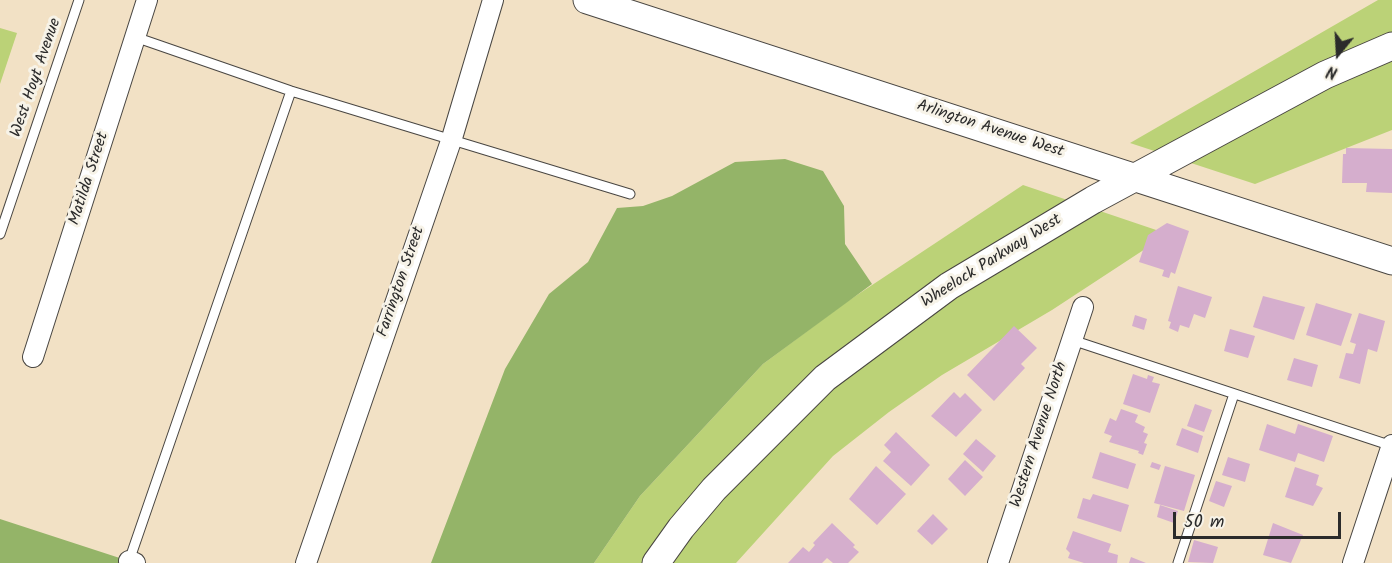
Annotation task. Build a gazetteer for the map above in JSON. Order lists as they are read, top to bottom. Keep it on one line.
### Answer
{"streets":{"street":["Arlington Avenue West","Matilda Street","Wheelock Parkway West","Farrington Street","Western Avenue North"],"lane":["West Hoyt Avenue"]},"crossings":[["Arlington Avenue West","Wheelock Parkway West"]],"scale_bar":"50 m","north":"bottom"}
